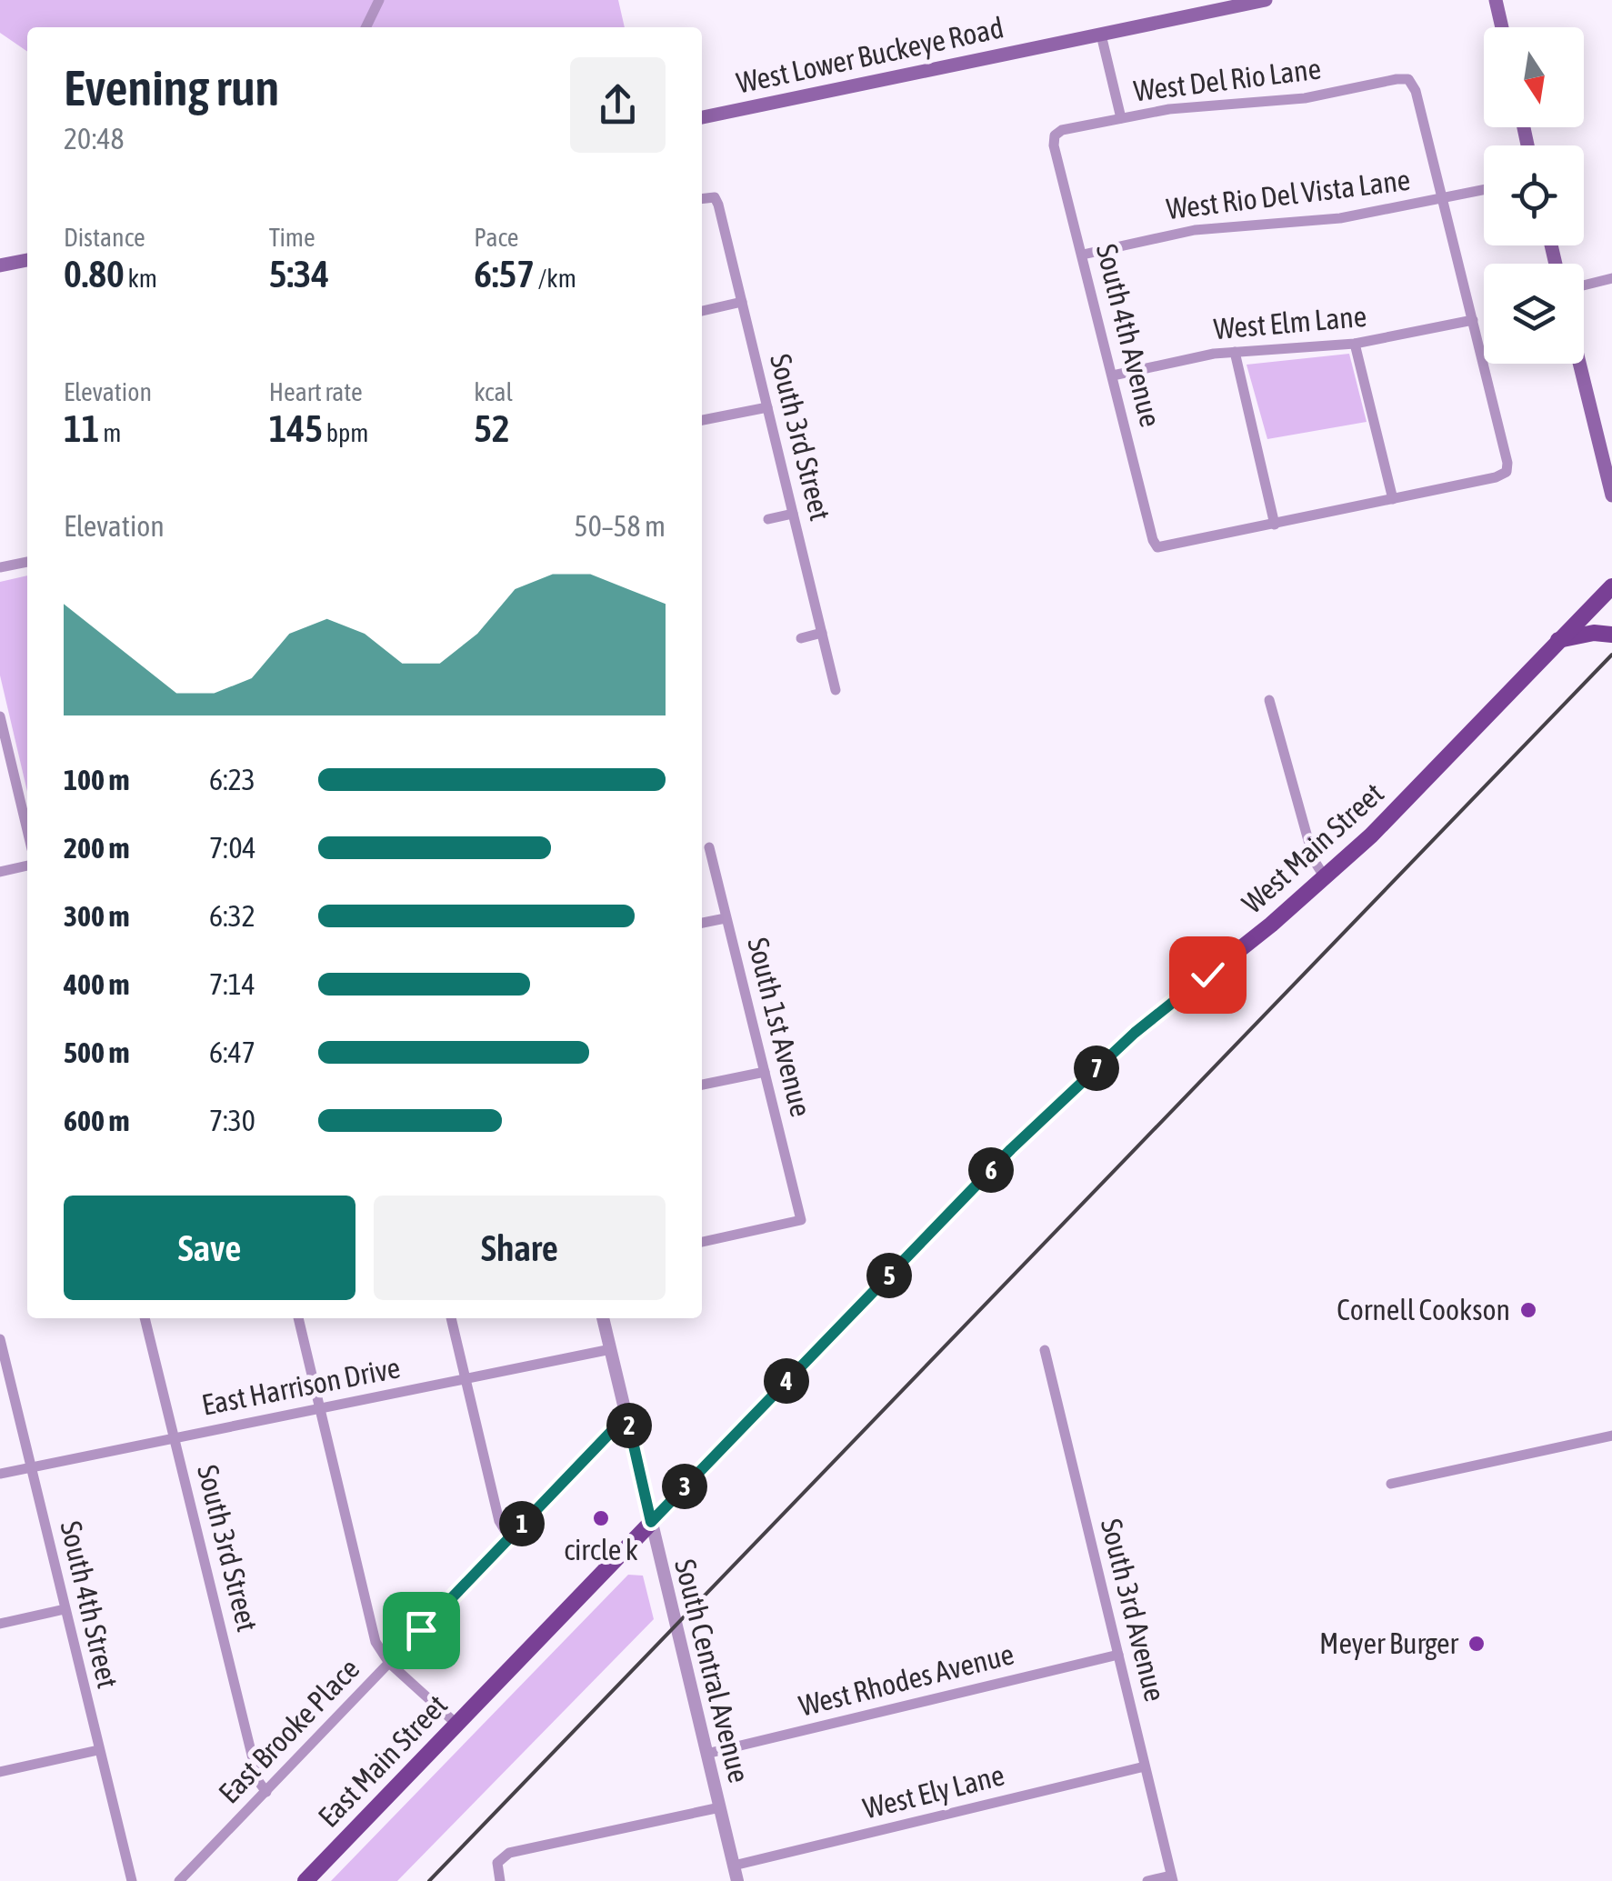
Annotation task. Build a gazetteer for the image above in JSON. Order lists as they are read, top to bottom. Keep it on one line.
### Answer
{"streets":{"main road":["West Lower Buckeye Road","West Main Street","East Main Street"],"street":["West Del Rio Lane","West Rio Del Vista Lane","West Elm Lane","South 4th Avenue","South 3rd Street","South 1st Avenue","East Harrison Drive","South 4th Street","South 3rd Avenue","South Central Avenue","West Rhodes Avenue","East Brooke Place","West Ely Lane"]},"crossings":[["West Del Rio Lane","West Rio Del Vista Lane"],["West Del Rio Lane","South 4th Avenue"],["West Rio Del Vista Lane","South 4th Avenue"],["West Elm Lane","South 4th Avenue"],["South 3rd Street","East Harrison Drive"],["South 3rd Street","East Brooke Place"],["West Main Street","South Central Avenue"],["West Main Street","East Main Street"],["East Harrison Drive","South 4th Street"],["East Harrison Drive","South Central Avenue"],["South 3rd Avenue","West Rhodes Avenue"],["South 3rd Avenue","West Ely Lane"],["South Central Avenue","West Rhodes Avenue"],["South Central Avenue","East Brooke Place"],["South Central Avenue","East Main Street"],["South Central Avenue","West Ely Lane"]],"places":["Cornell Cookson","circle k","Meyer Burger"],"north":"bottom","page":{"heading":["Evening run","20:48"],"stats":[["Distance","0.80 km"],["Time","5:34"],["Pace","6:57 /km"],["Elevation","11 m"],["Heart rate","145 bpm"],["kcal","52"]],"chart":["Elevation","50–58 m"],"list":[{"name":"100 m","note":"6:23"},{"name":"200 m","note":"7:04"},{"name":"300 m","note":"6:32"},{"name":"400 m","note":"7:14"},{"name":"500 m","note":"6:47"},{"name":"600 m","note":"7:30"}],"pins":["7","6","5","4","2","3","1"],"buttons":["Save","Share"]}}
